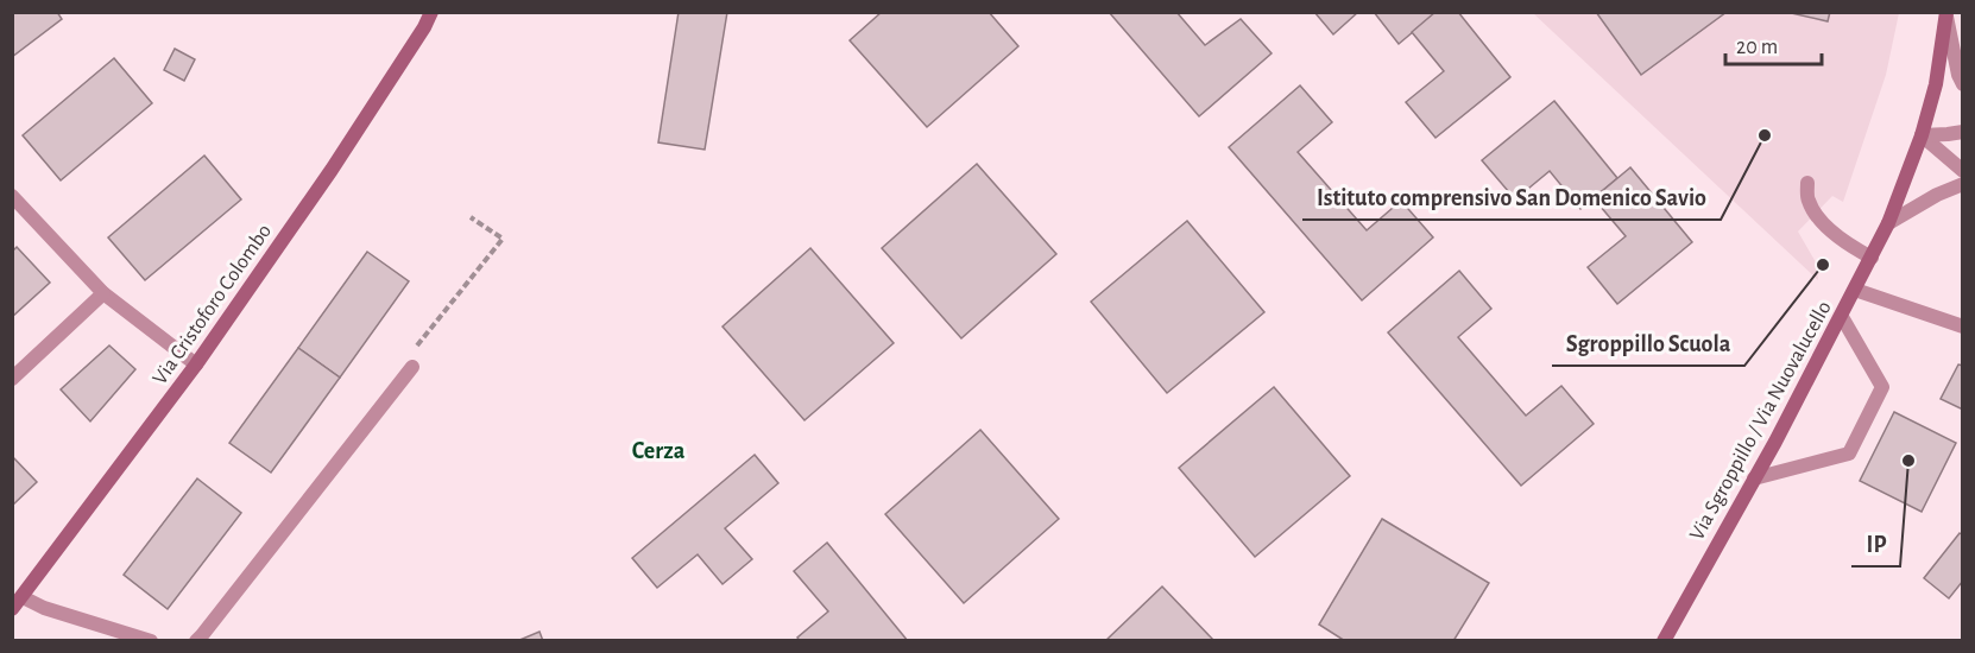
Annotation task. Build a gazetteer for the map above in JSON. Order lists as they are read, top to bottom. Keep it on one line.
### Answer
{"streets":{"street":["Via Cristoforo Colombo","Via Sgroppillo / Via Nuovalucello"]},"districts":["Cerza"],"places":["Istituto comprensivo San Domenico Savio","Sgroppillo Scuola","IP"],"scale_bar":"20 m"}
